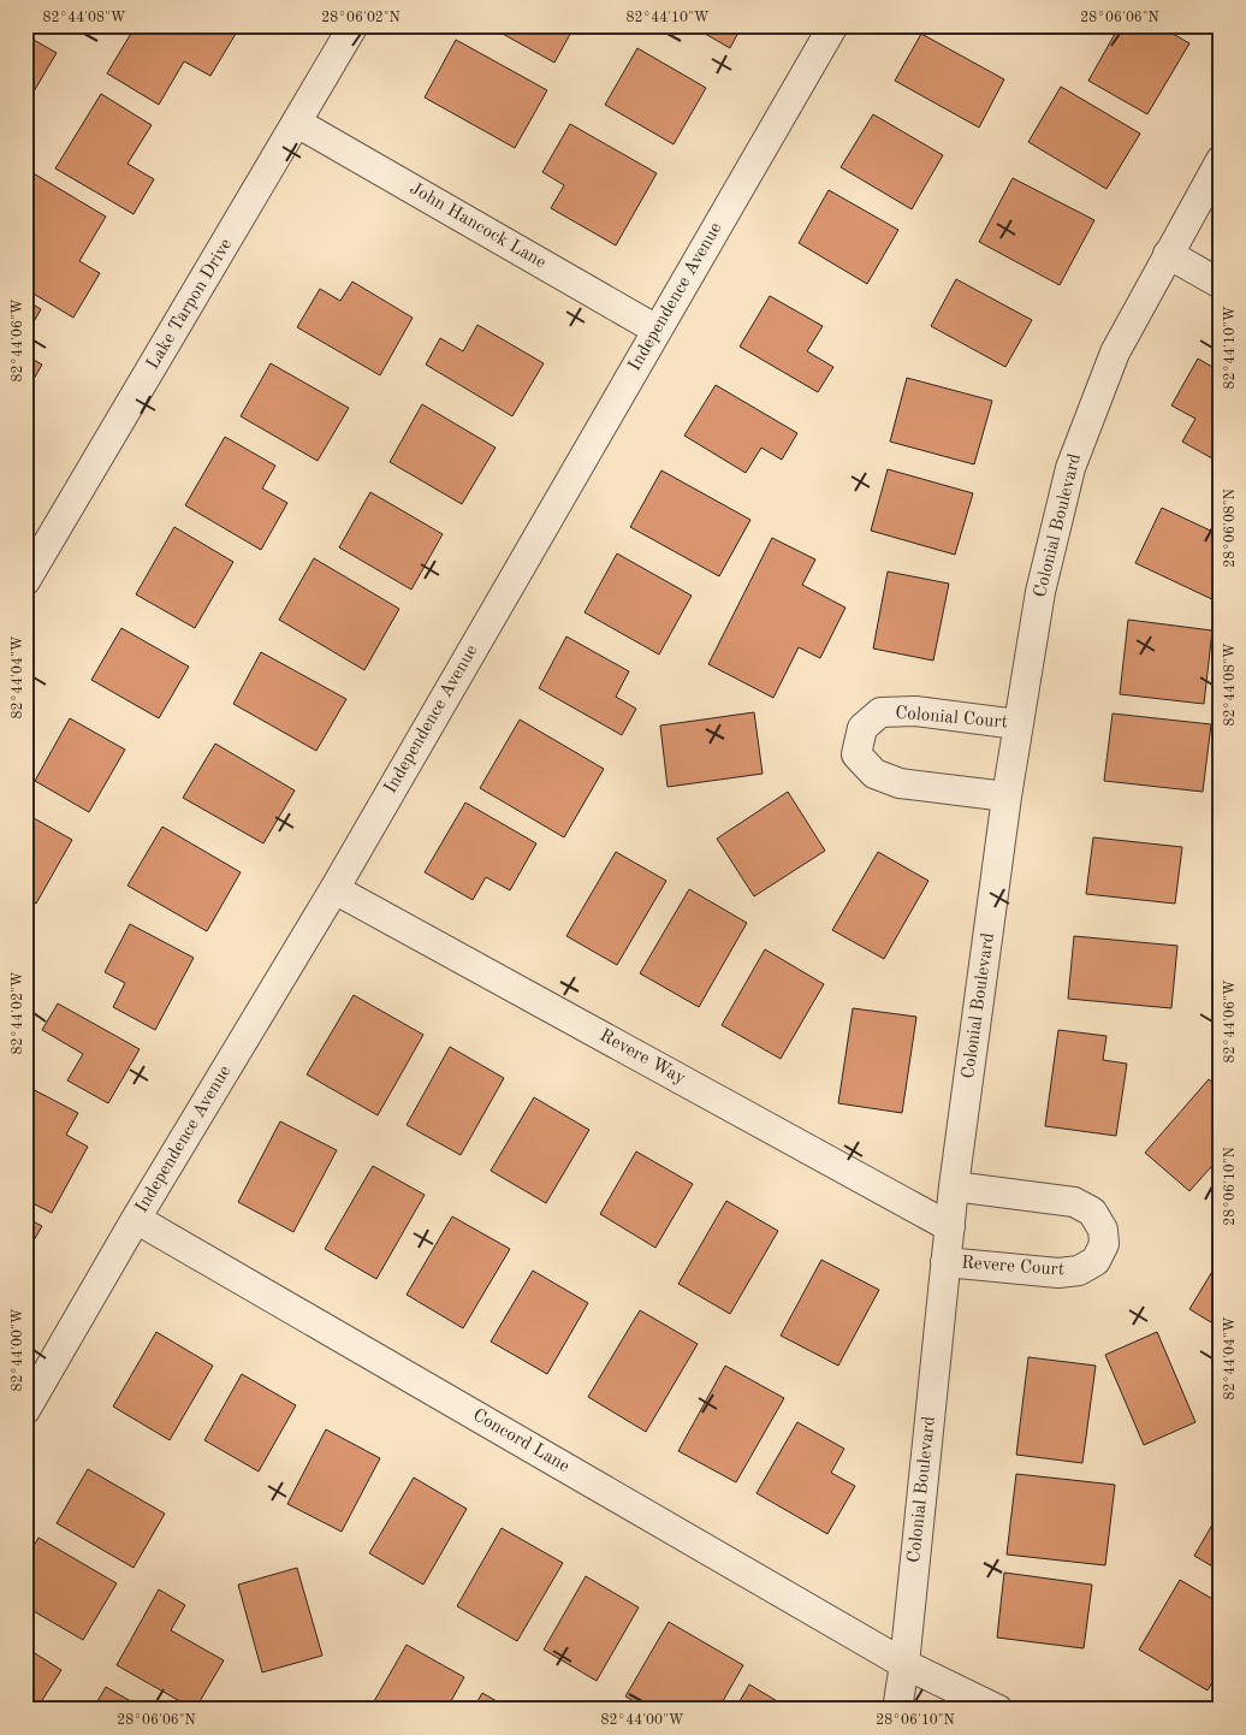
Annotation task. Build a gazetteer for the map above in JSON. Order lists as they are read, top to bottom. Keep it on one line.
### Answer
{"streets":{"street":["John Hancock Lane","Independence Avenue","Lake Tarpon Drive","Colonial Boulevard","Colonial Court","Revere Way","Revere Court","Concord Lane"]},"crossings":[["John Hancock Lane","Independence Avenue"],["John Hancock Lane","Lake Tarpon Drive"],["Independence Avenue","Revere Way"],["Independence Avenue","Concord Lane"],["Colonial Boulevard","Colonial Court"],["Colonial Boulevard","Revere Way"],["Colonial Boulevard","Revere Court"],["Colonial Boulevard","Concord Lane"]],"coordinates":["82°44'08\"W","28°06'02\"N","82°44'10\"W","28°06'06\"N","82°44'06\"W","28°06'08\"N","82°44'04\"W","82°44'02\"W","28°06'10\"N","82°44'00\"W"]}
